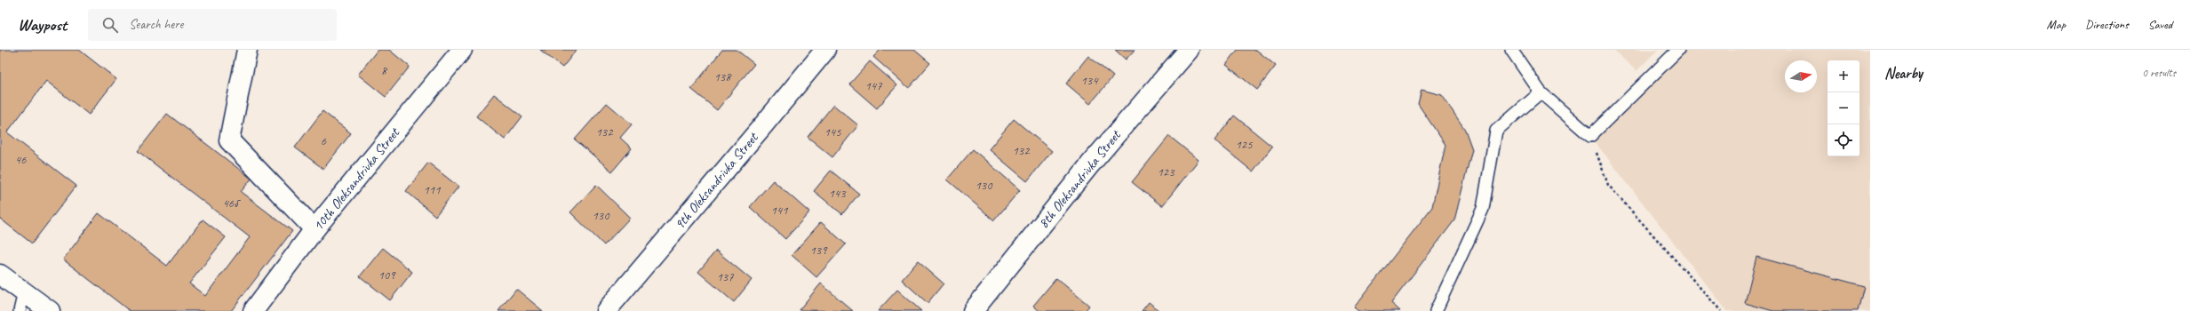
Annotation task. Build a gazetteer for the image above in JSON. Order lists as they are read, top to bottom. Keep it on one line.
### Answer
{"streets":{"street":["10th Oleksandrivka Street","8th Oleksandrivka Street","9th Oleksandrivka Street"]},"house_numbers":["8","138","134","147","132","145","6","125","132","46","123","130","111","143","46б","141","130","139","109","137"],"north":"right","page":{"header":"Waypost","search":"Search here","nav":["Map","Directions","Saved"],"heading":["Nearby","0 results"],"map_buttons":["+","−"]}}
